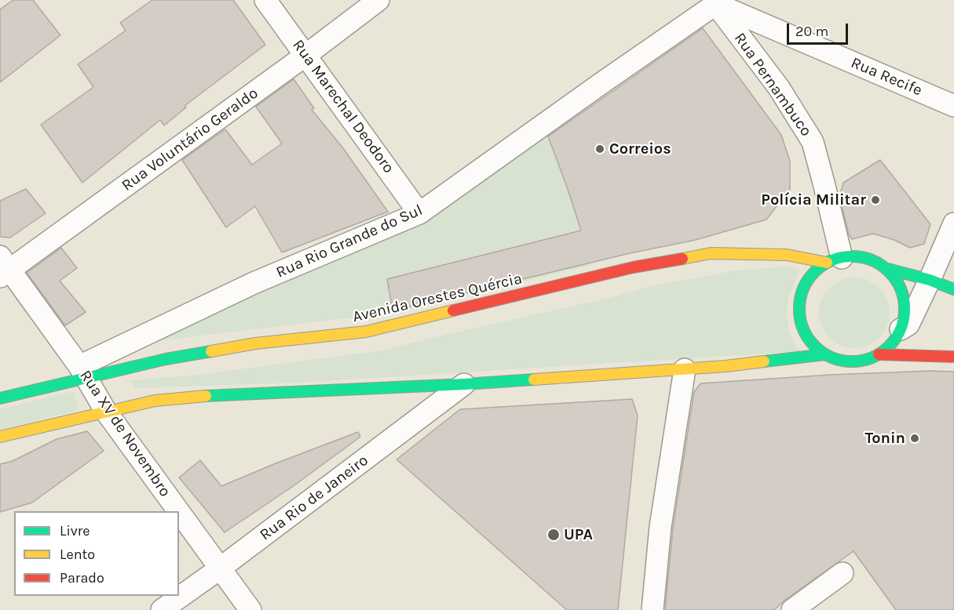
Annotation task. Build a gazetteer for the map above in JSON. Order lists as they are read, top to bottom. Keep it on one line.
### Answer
{"streets":{"main road":["Avenida Orestes Quércia"],"street":["Rua Recife","Rua Pernambuco","Rua Marechal Deodoro","Rua Voluntário Geraldo","Rua Rio Grande do Sul","Rua XV de Novembro","Rua Rio de Janeiro"]},"crossings":[["Rua Recife","Rua Pernambuco"],["Rua Recife","Rua Rio Grande do Sul"],["Rua Pernambuco","Rua Rio Grande do Sul"],["Rua Pernambuco","Avenida Orestes Quércia"],["Rua Marechal Deodoro","Rua Voluntário Geraldo"],["Rua Marechal Deodoro","Rua Rio Grande do Sul"],["Rua Voluntário Geraldo","Rua XV de Novembro"],["Rua Rio Grande do Sul","Avenida Orestes Quércia"],["Rua Rio Grande do Sul","Rua XV de Novembro"],["Avenida Orestes Quércia","Rua XV de Novembro"],["Rua XV de Novembro","Rua Rio de Janeiro"]],"places":["Correios","Polícia Militar","Tonin","UPA"],"legend":["Livre","Lento","Parado"],"scale_bar":"20 m"}
